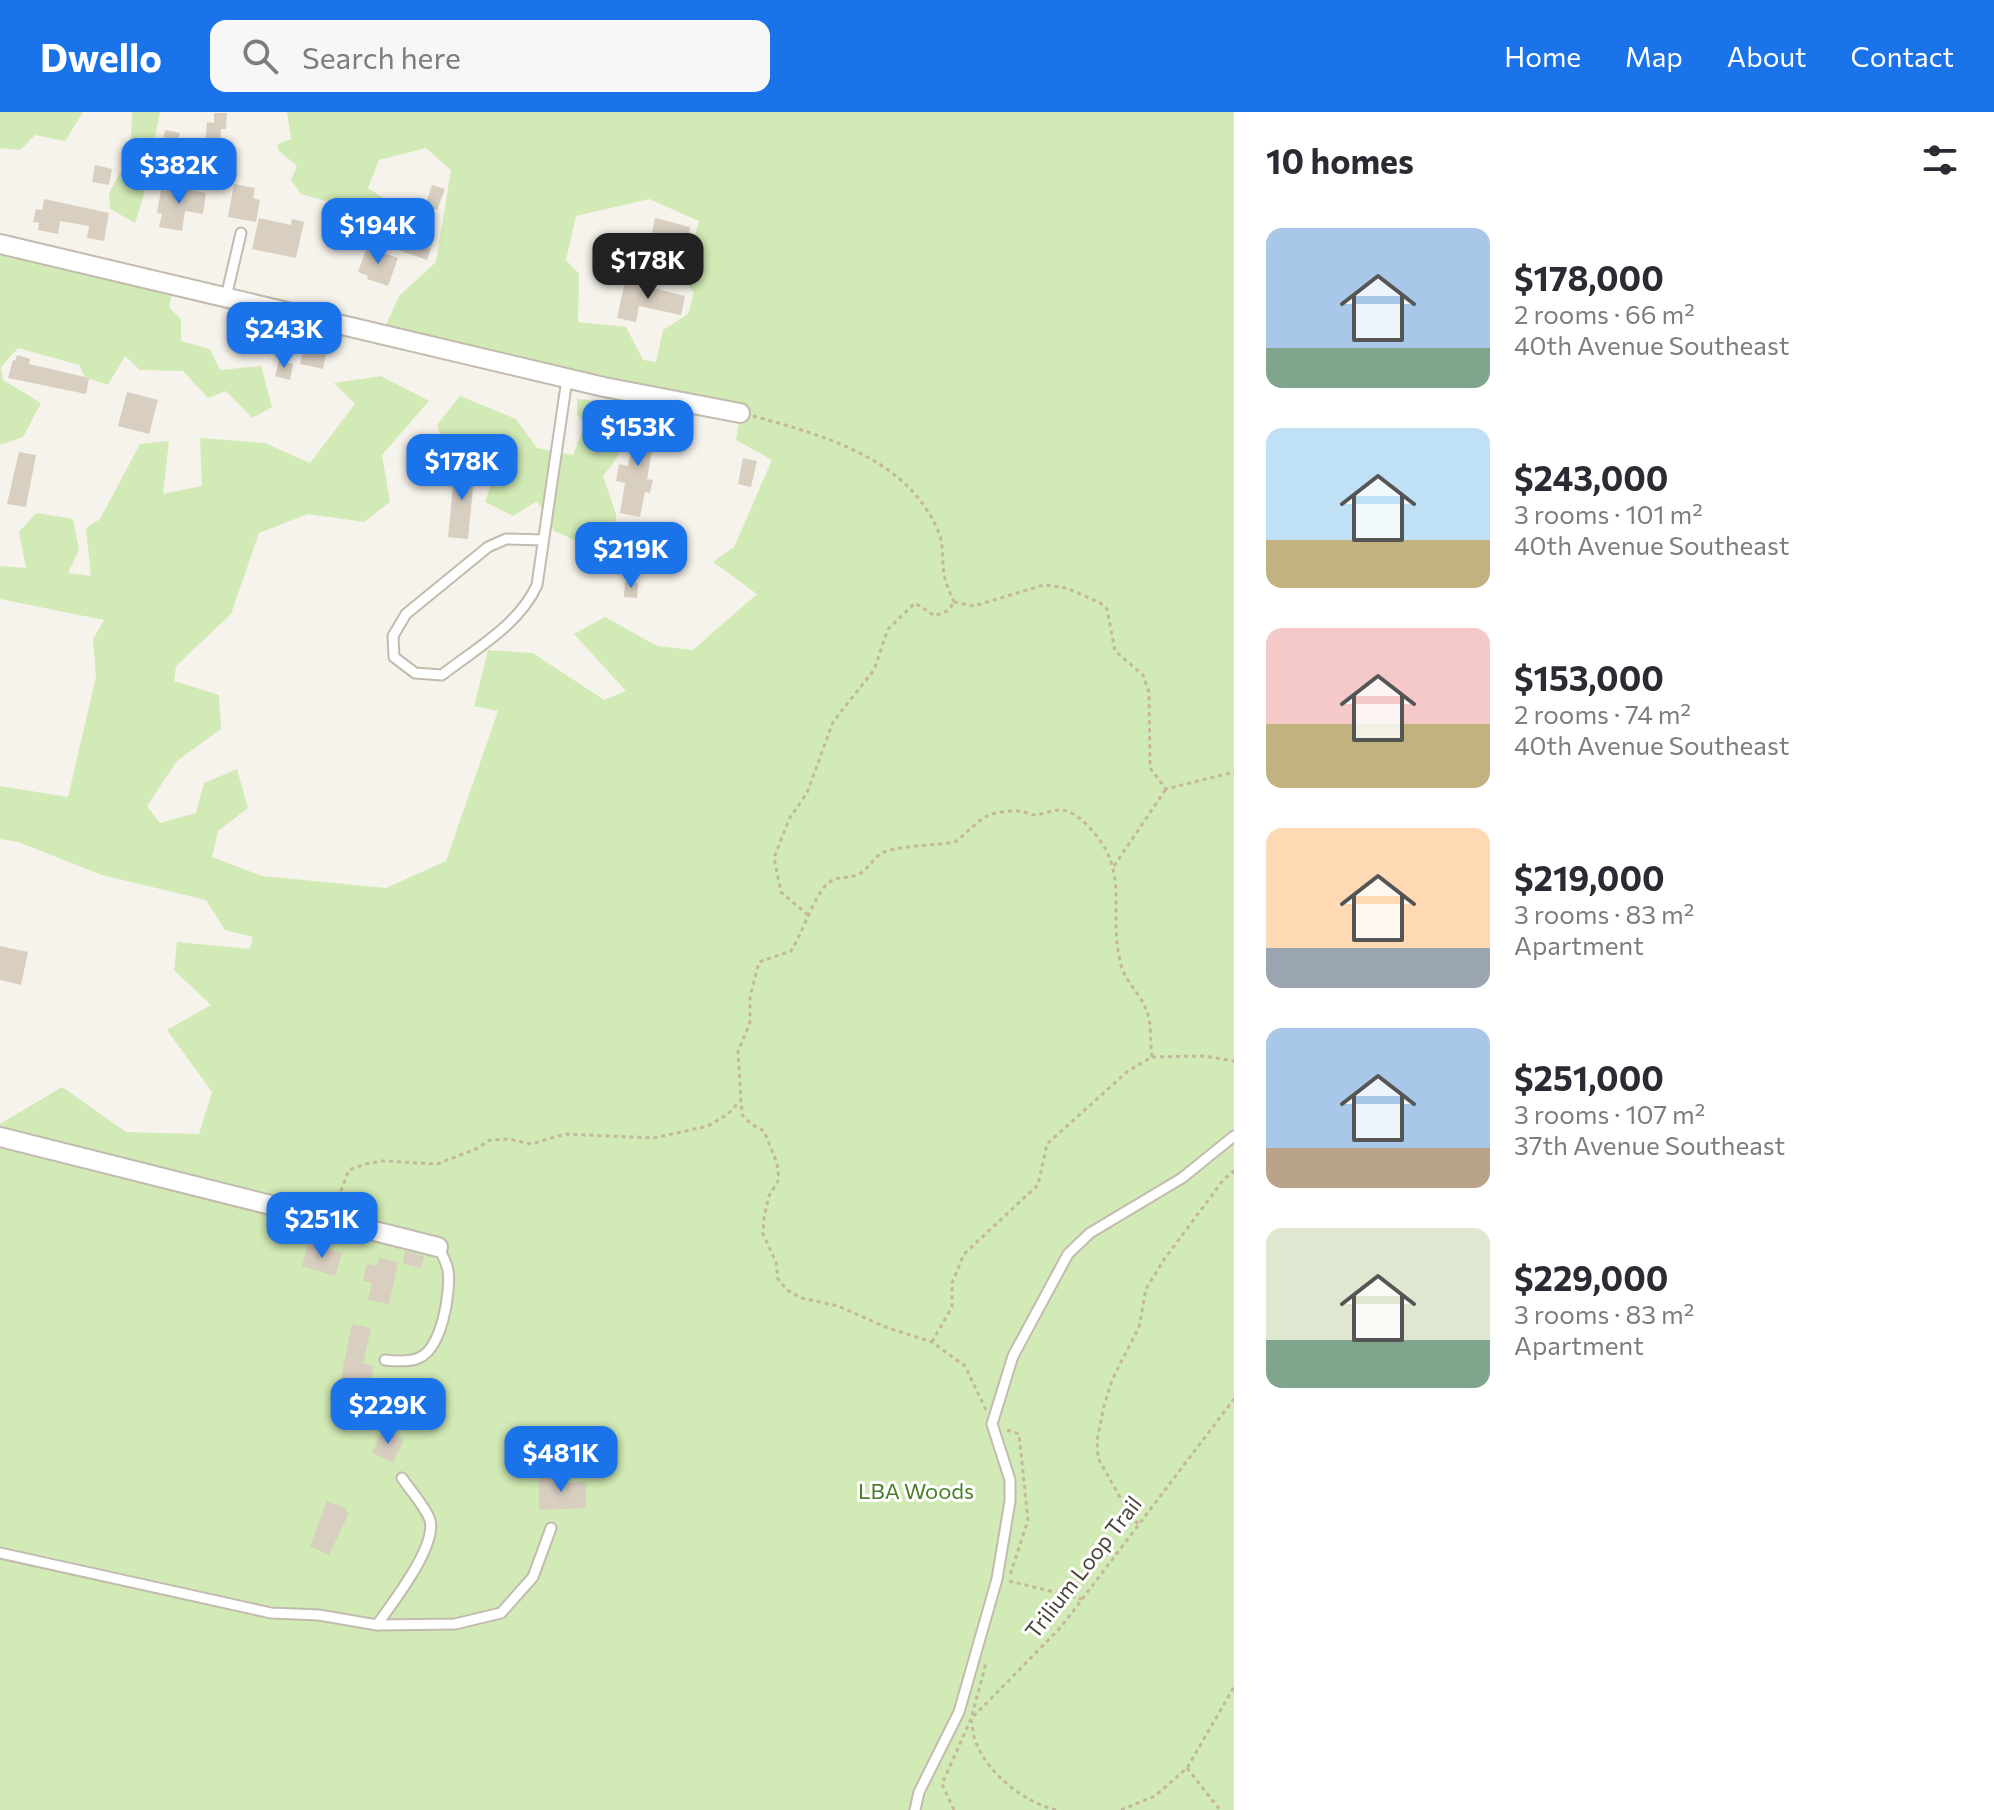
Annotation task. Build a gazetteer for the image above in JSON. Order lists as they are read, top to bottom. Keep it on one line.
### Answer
{"streets":{"path":["Trilium Loop Trail"]},"parks":["LBA Woods"],"page":{"header":"Dwello","search":"Search here","nav":["Home","Map","About","Contact"],"heading":"10 homes","price":["$382K","$194K","$178K","$243K","$153K","$178K","$219K","$251K","$229K","$481K"],"list":[{"name":"$178,000","note":"2 rooms · 66 m² · 40th Avenue Southeast"},{"name":"$243,000","note":"3 rooms · 101 m² · 40th Avenue Southeast"},{"name":"$153,000","note":"2 rooms · 74 m² · 40th Avenue Southeast"},{"name":"$219,000","note":"3 rooms · 83 m² · Apartment"},{"name":"$251,000","note":"3 rooms · 107 m² · 37th Avenue Southeast"},{"name":"$229,000","note":"3 rooms · 83 m² · Apartment"}]}}
